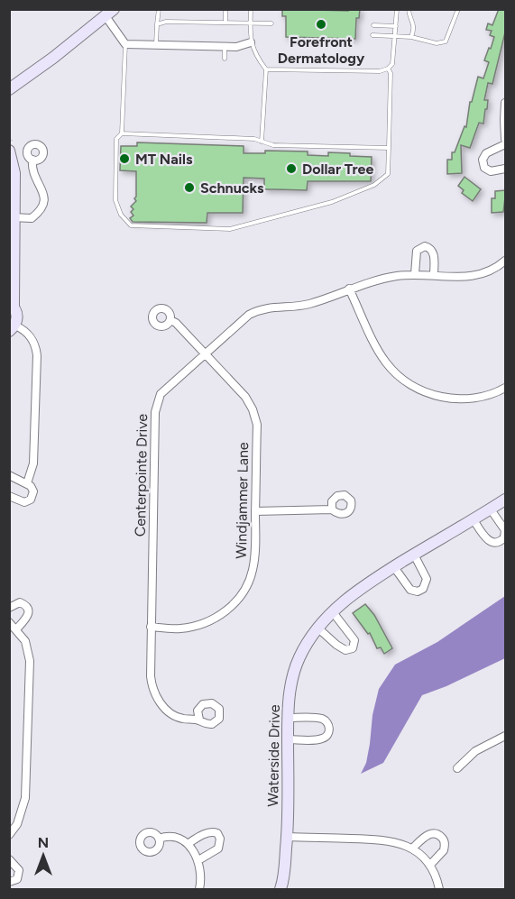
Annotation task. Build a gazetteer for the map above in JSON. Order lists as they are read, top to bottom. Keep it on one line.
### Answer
{"streets":{"street":["Centerpointe Drive","Windjammer Lane","Waterside Drive"]},"crossings":[["Centerpointe Drive","Windjammer Lane"]],"places":["Forefront Dermatology","MT Nails","Dollar Tree","Schnucks"],"north":"top"}
